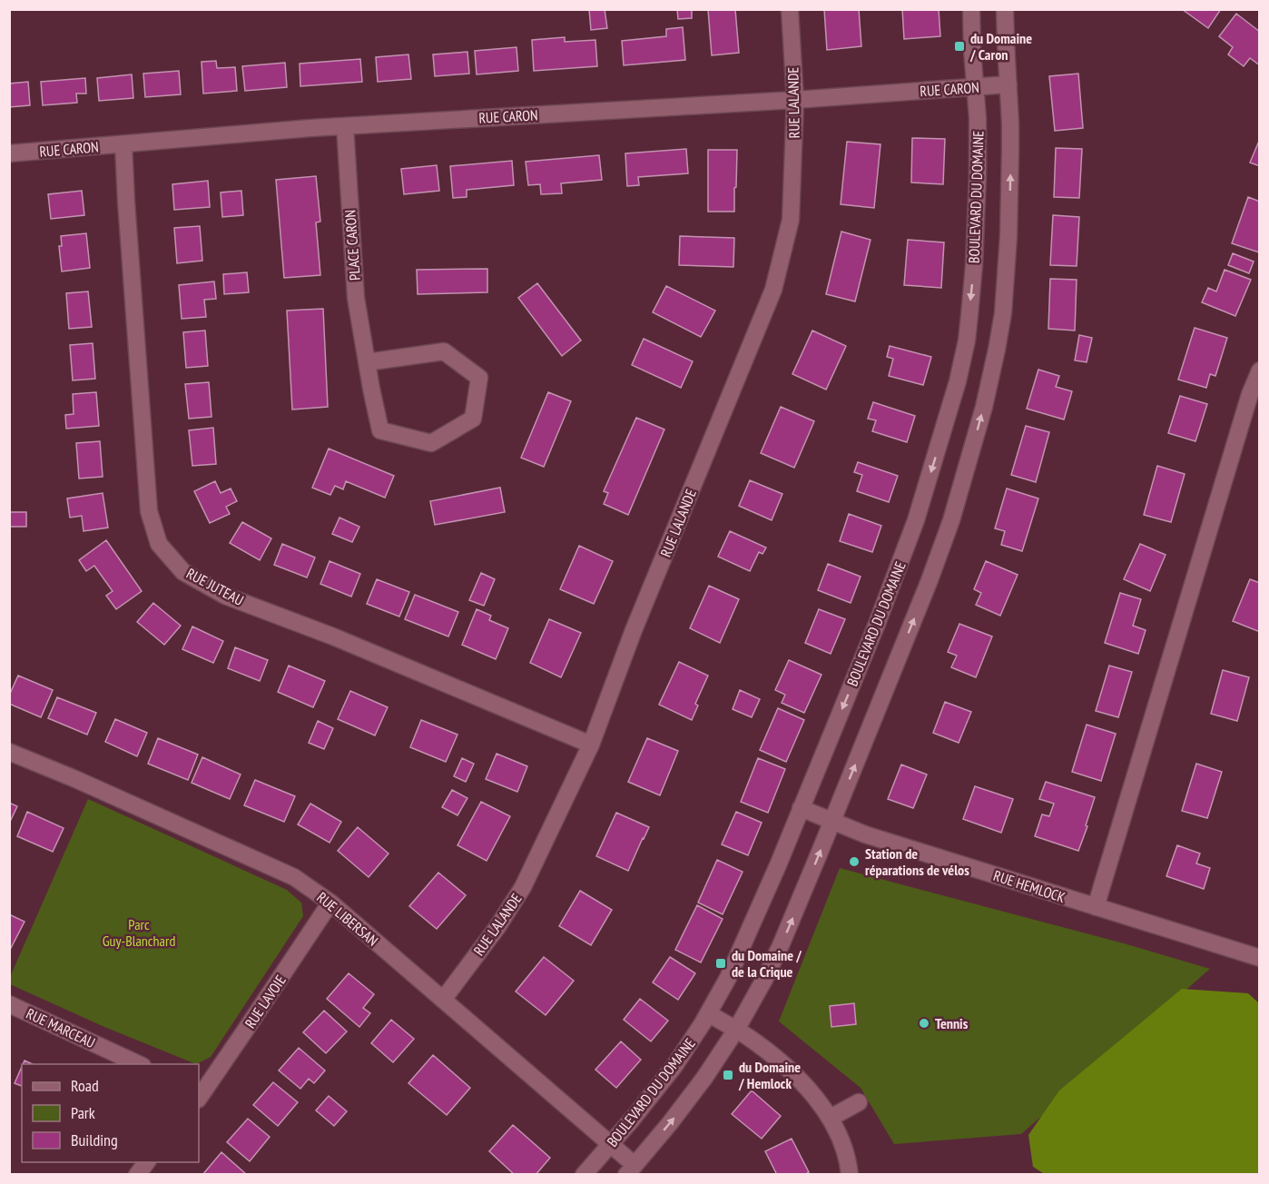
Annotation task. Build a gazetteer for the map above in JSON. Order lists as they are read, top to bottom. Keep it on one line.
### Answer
{"streets":{"street":["RUE CARON","RUE LALANDE","BOULEVARD DU DOMAINE","PLACE CARON","RUE JUTEAU","RUE HEMLOCK","RUE LIBERSAN","RUE LAVOIE","RUE MARCEAU"]},"crossings":[["RUE CARON","RUE LALANDE"],["RUE CARON","BOULEVARD DU DOMAINE"],["RUE CARON","PLACE CARON"],["RUE CARON","RUE JUTEAU"],["RUE LALANDE","RUE JUTEAU"],["RUE LALANDE","RUE LIBERSAN"],["BOULEVARD DU DOMAINE","RUE HEMLOCK"],["BOULEVARD DU DOMAINE","RUE LIBERSAN"],["RUE LIBERSAN","RUE LAVOIE"]],"parks":["Parc Guy-Blanchard"],"places":{"transit":["du Domaine / Caron","du Domaine / de la Crique","du Domaine / Hemlock"],"other":["Station de réparations de vélos","Tennis"]},"legend":["Road","Park","Building"]}
